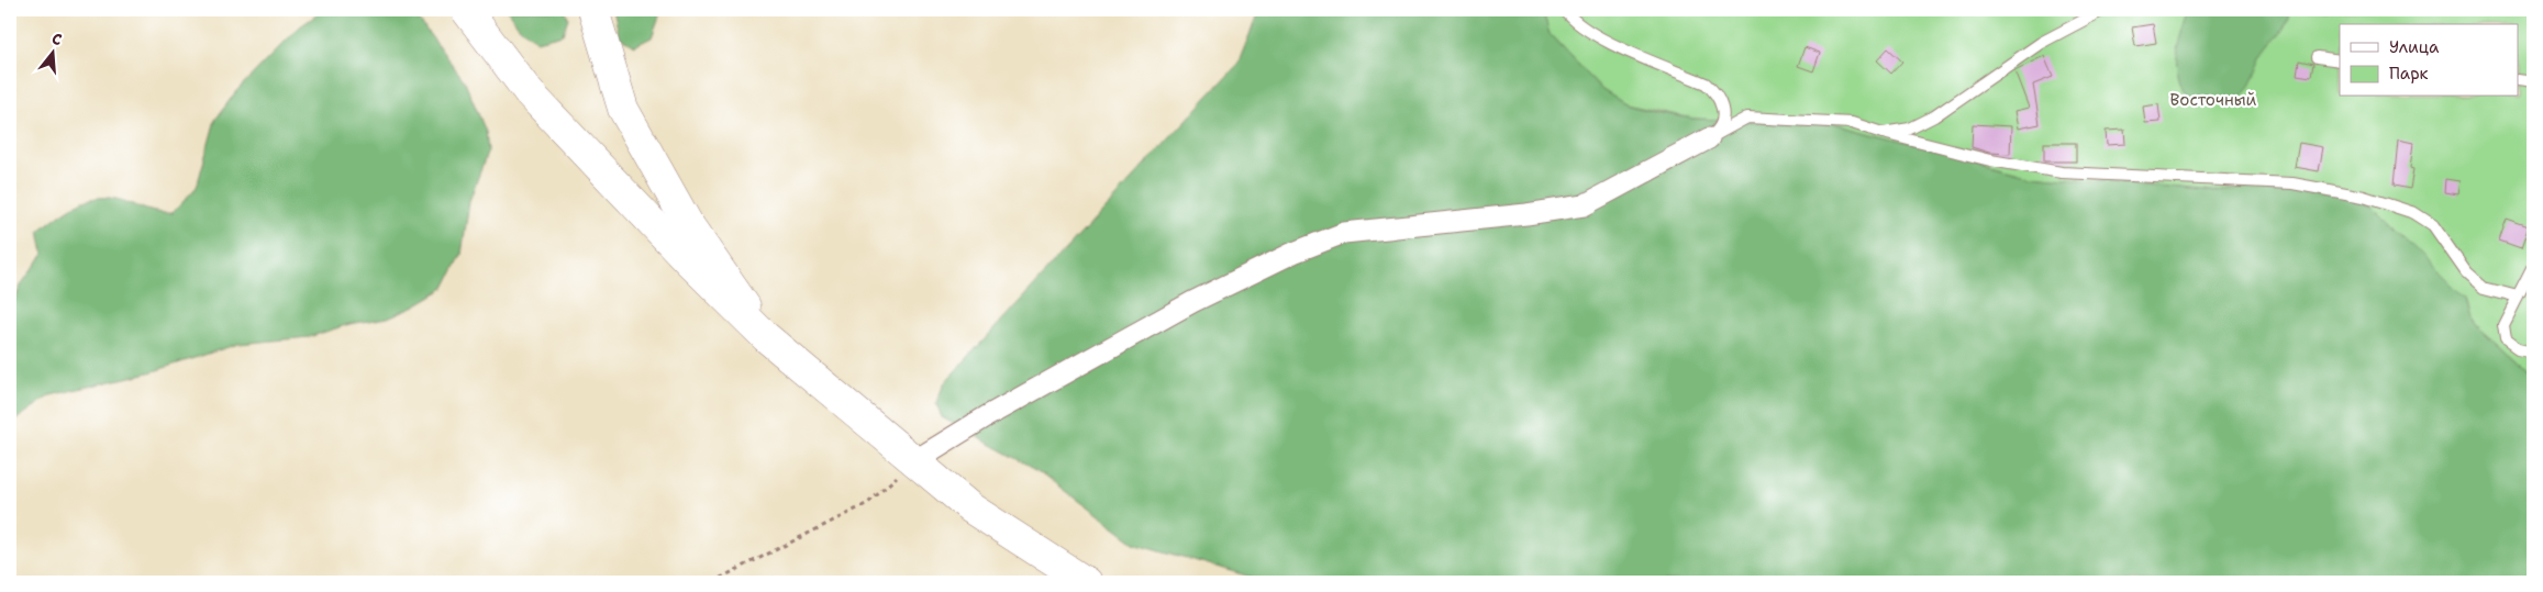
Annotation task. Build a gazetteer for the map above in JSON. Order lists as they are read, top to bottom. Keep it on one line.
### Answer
{"parks":["Восточный"],"legend":["Улица","Парк"],"north":"top"}
